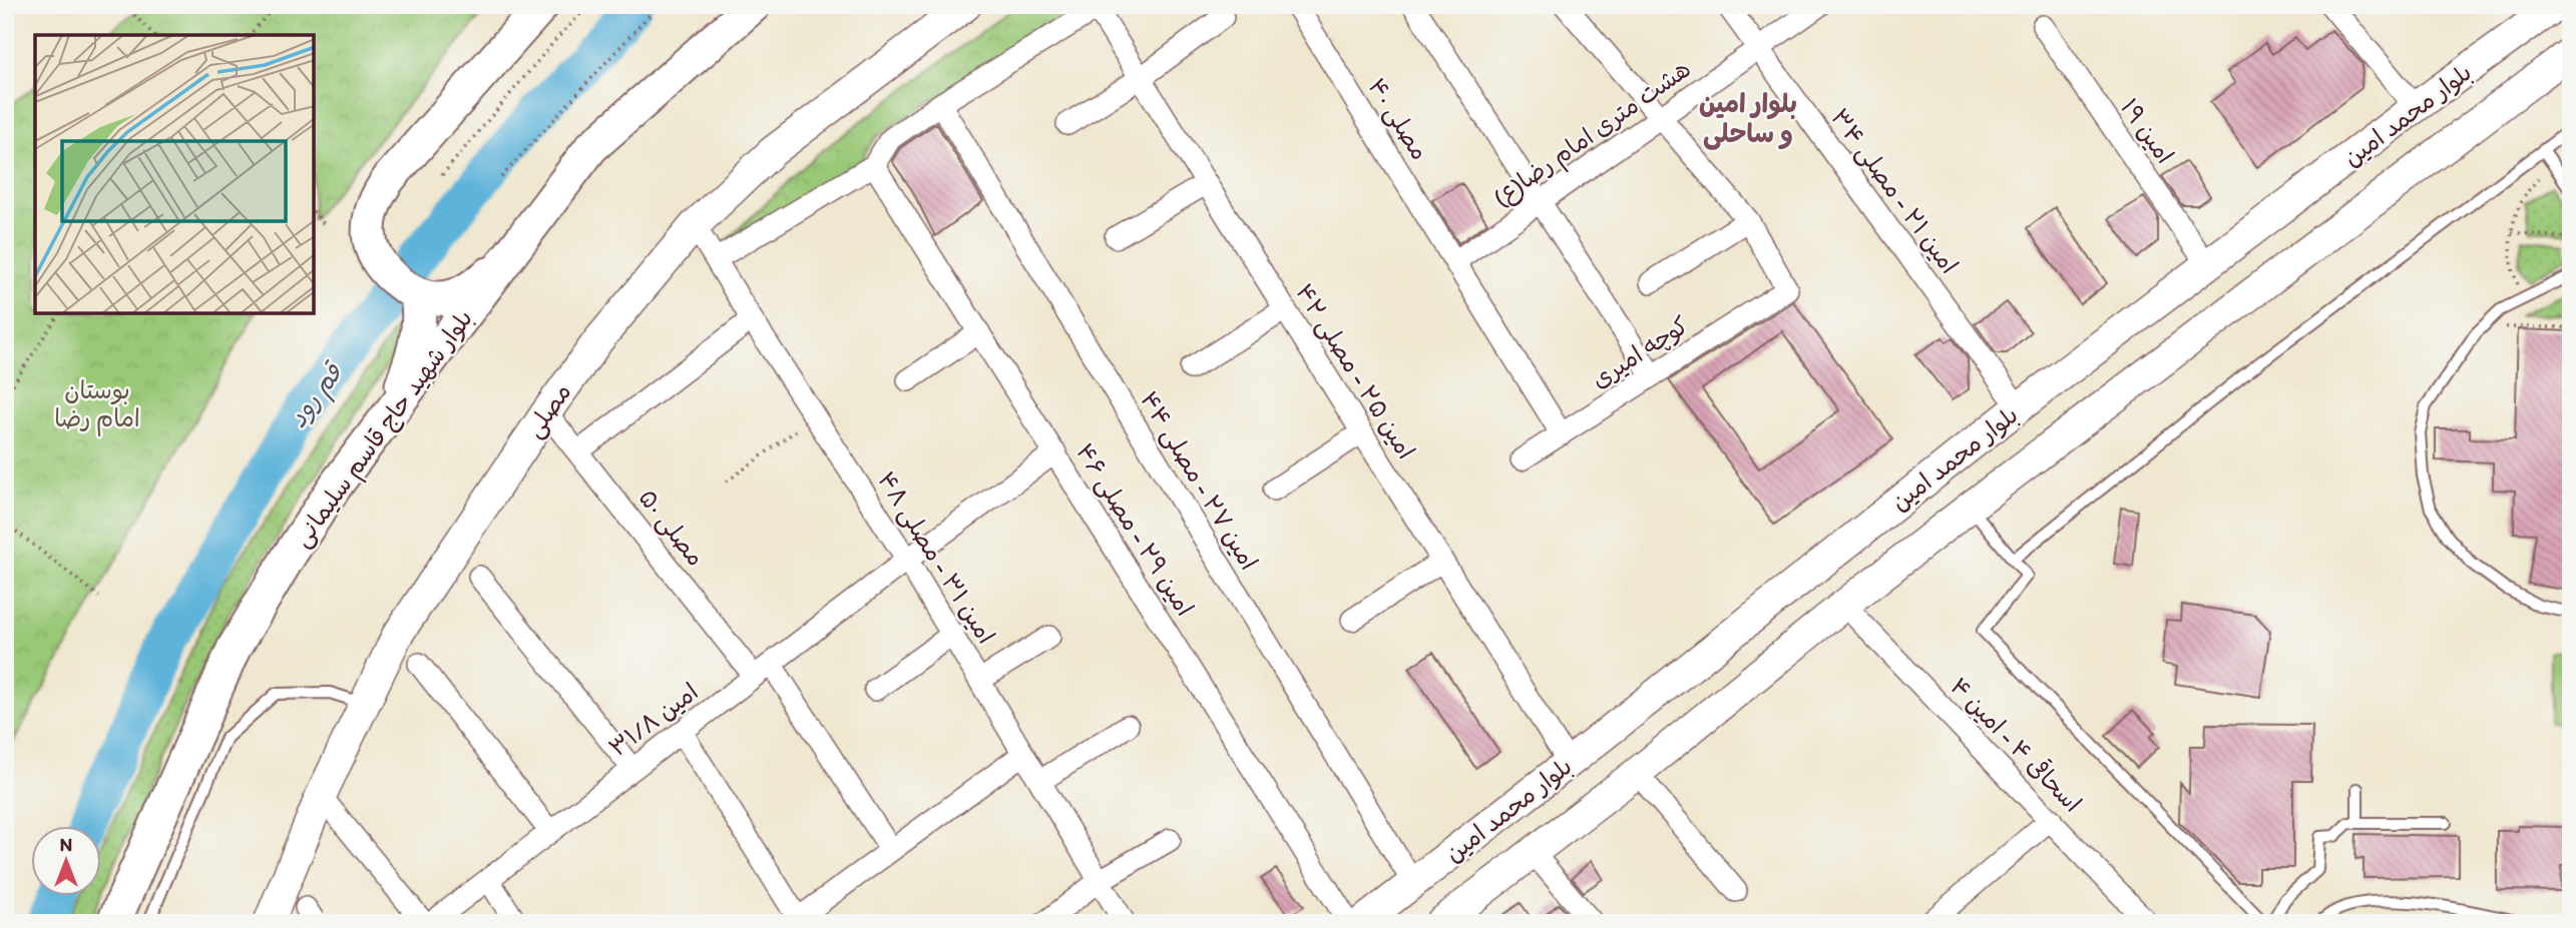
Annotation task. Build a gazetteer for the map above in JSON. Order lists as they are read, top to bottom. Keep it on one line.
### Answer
{"streets":{"main road":["بلوار محمد امین","مصلی","بلوار شهید حاج قاسم سلیمانی"],"street":["مصلی ۴۰","امین ۱۹","هشت متری امام رضا(ع)","امین ۲۱ - مصلی ۳۴","کوچه امیری","امین ۲۵ - مصلی ۴۲","امین ۲۷ - مصلی ۴۴","مصلی ۵۰","امین ۲۹ - مصلی ۴۶","امین ۳۱ - مصلی ۴۸","امین ۳۱/۸","اسحاقی ۴ - امین ۴"]},"crossings":[["بلوار محمد امین","امین ۱۹"],["بلوار محمد امین","امین ۲۱ - مصلی ۳۴"],["بلوار محمد امین","امین ۲۵ - مصلی ۴۲"],["بلوار محمد امین","امین ۲۷ - مصلی ۴۴"],["بلوار محمد امین","اسحاقی ۴ - امین ۴"],["مصلی ۴۰","هشت متری امام رضا(ع)"],["مصلی ۴۰","کوچه امیری"],["هشت متری امام رضا(ع)","امین ۲۱ - مصلی ۳۴"],["مصلی","مصلی ۵۰"],["مصلی","امین ۳۱ - مصلی ۴۸"],["مصلی ۵۰","امین ۳۱/۸"],["امین ۲۹ - مصلی ۴۶","امین ۳۱/۸"],["امین ۳۱ - مصلی ۴۸","امین ۳۱/۸"]],"districts":["بلوار امین و ساحلی"],"water":["قم رود"],"parks":["بوستان امام رضا"],"north":"top"}
